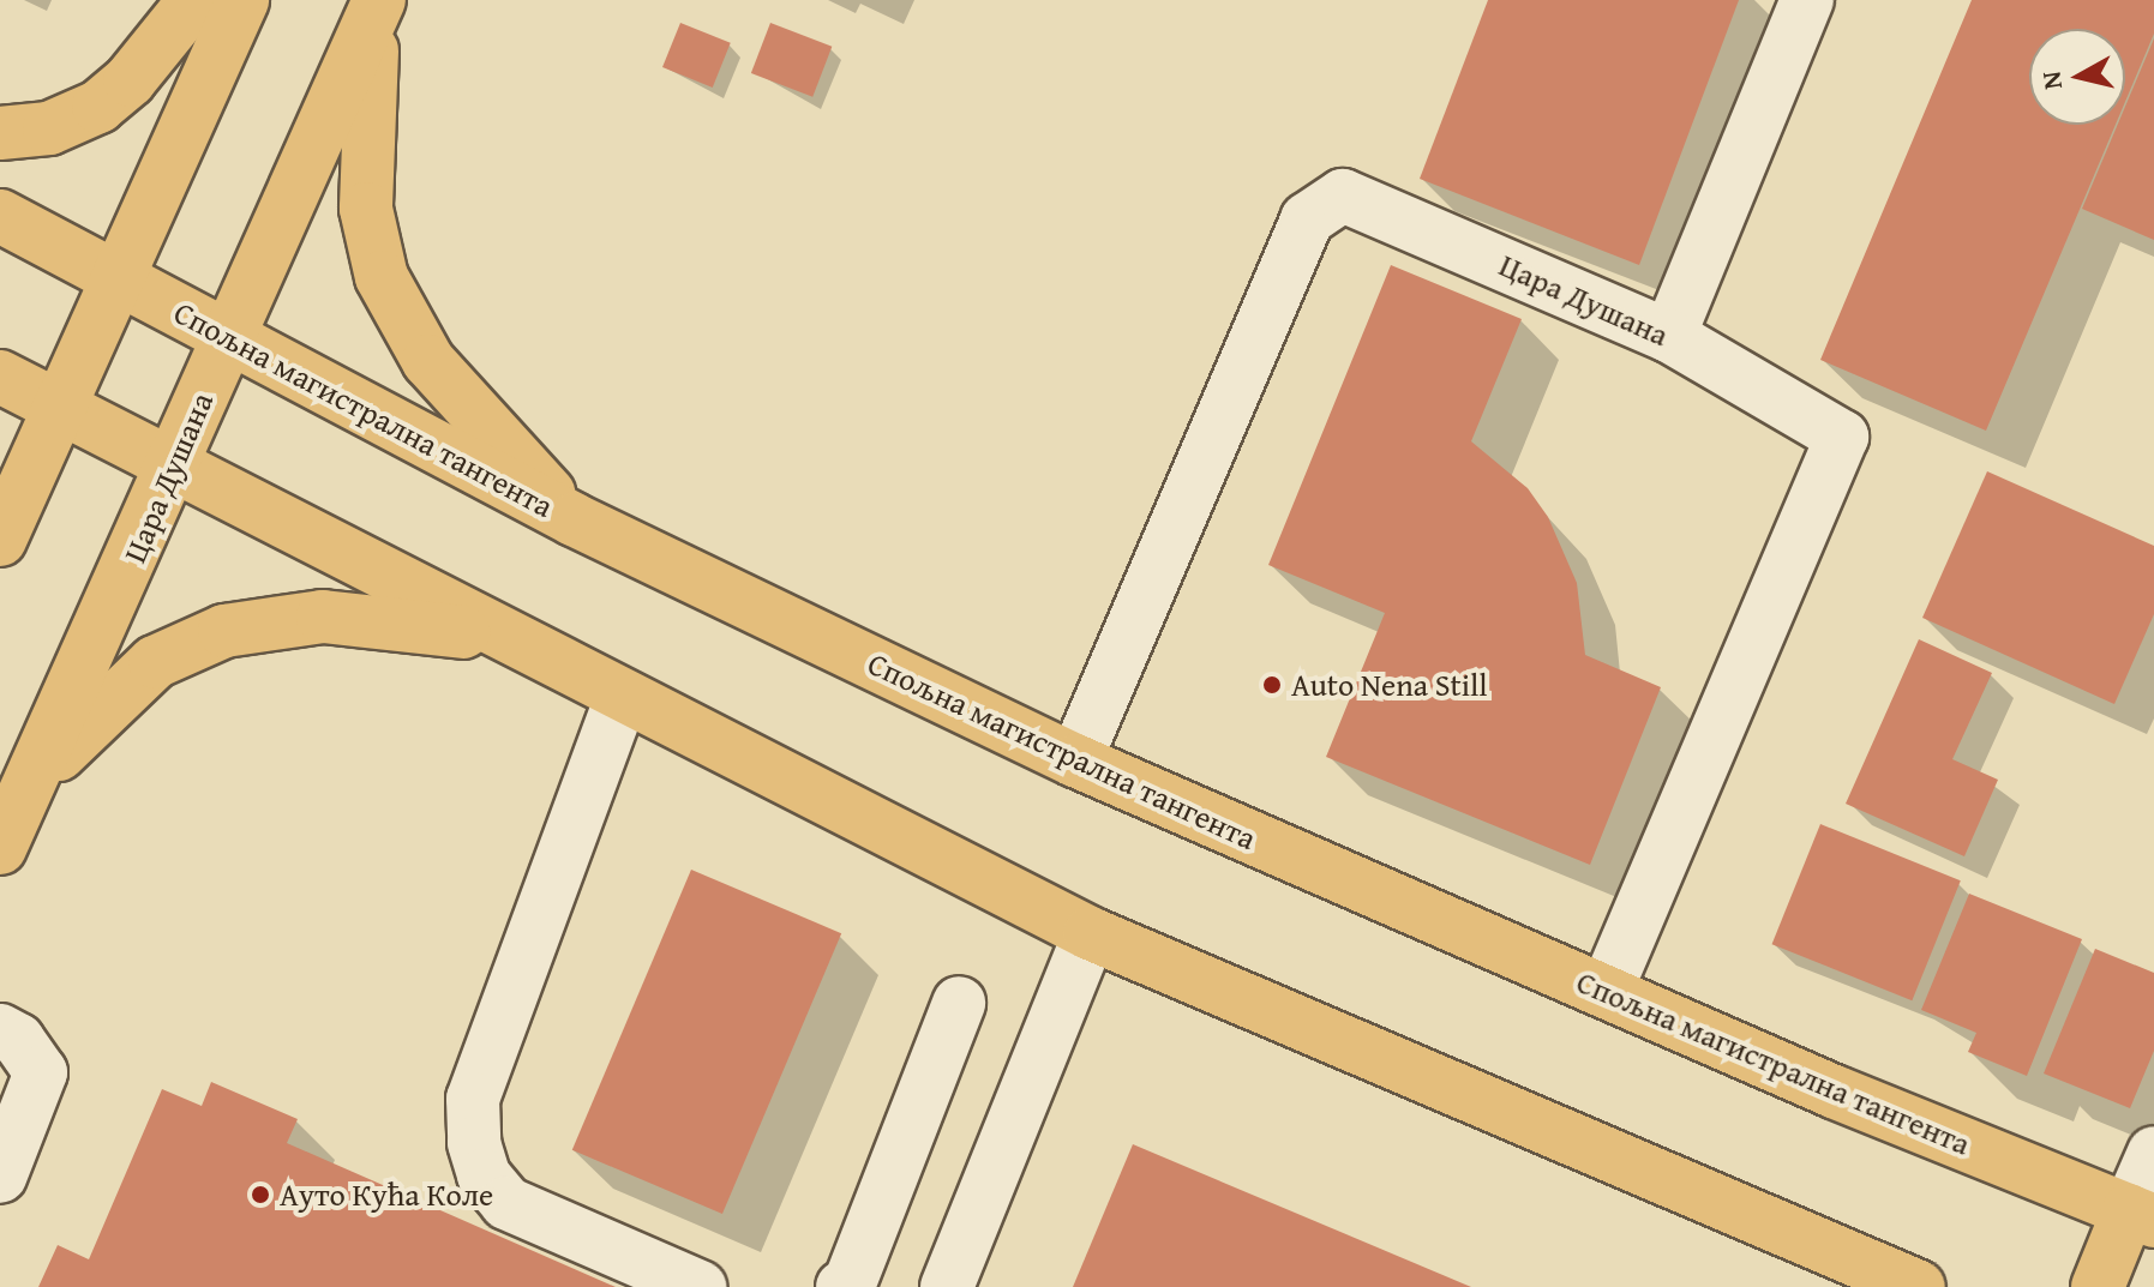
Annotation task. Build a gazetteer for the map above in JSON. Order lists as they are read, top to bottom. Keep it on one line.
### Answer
{"streets":{"main road":["Цара Душана","Спољна магистрална тангента"]},"crossings":[["Цара Душана","Спољна магистрална тангента"]],"places":["Auto Nena Still","Ауто Кућа Коле"],"north":"left"}
